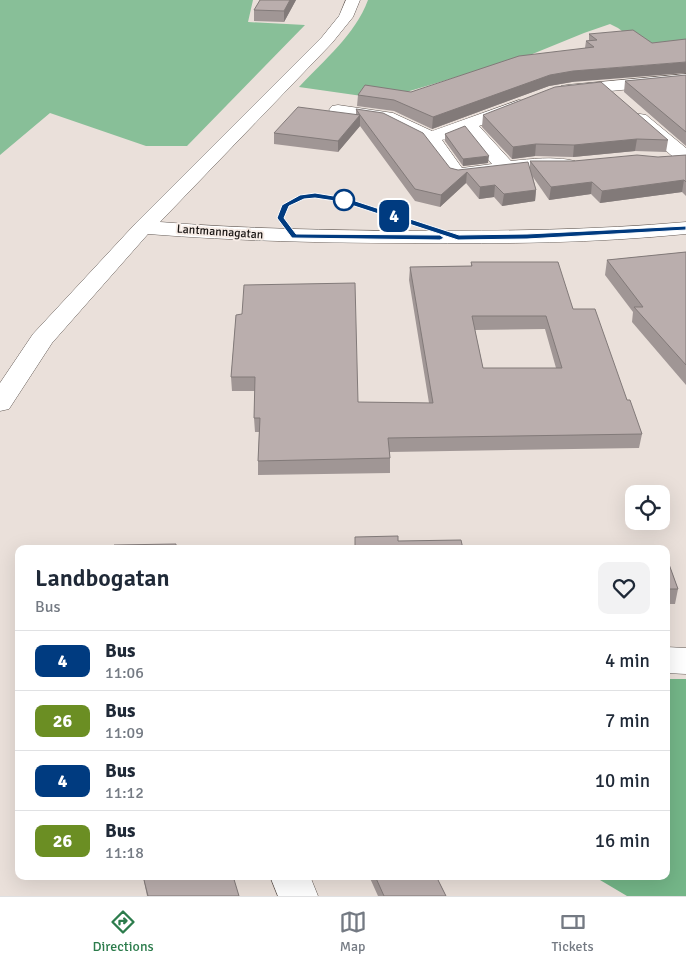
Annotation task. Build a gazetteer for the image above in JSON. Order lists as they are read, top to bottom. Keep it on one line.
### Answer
{"streets":{"street":["Lantmannagatan"]},"lines":["bus line 4"],"page":{"on_map":"4","heading":["Landbogatan","Bus"],"list":[{"mark":"4","name":"Bus","note":"11:06","value":"4 min"},{"mark":"26","name":"Bus","note":"11:09","value":"7 min"},{"mark":"4","name":"Bus","note":"11:12","value":"10 min"},{"mark":"26","name":"Bus","note":"11:18","value":"16 min"}],"tabs":["Directions","Map","Tickets"]}}
